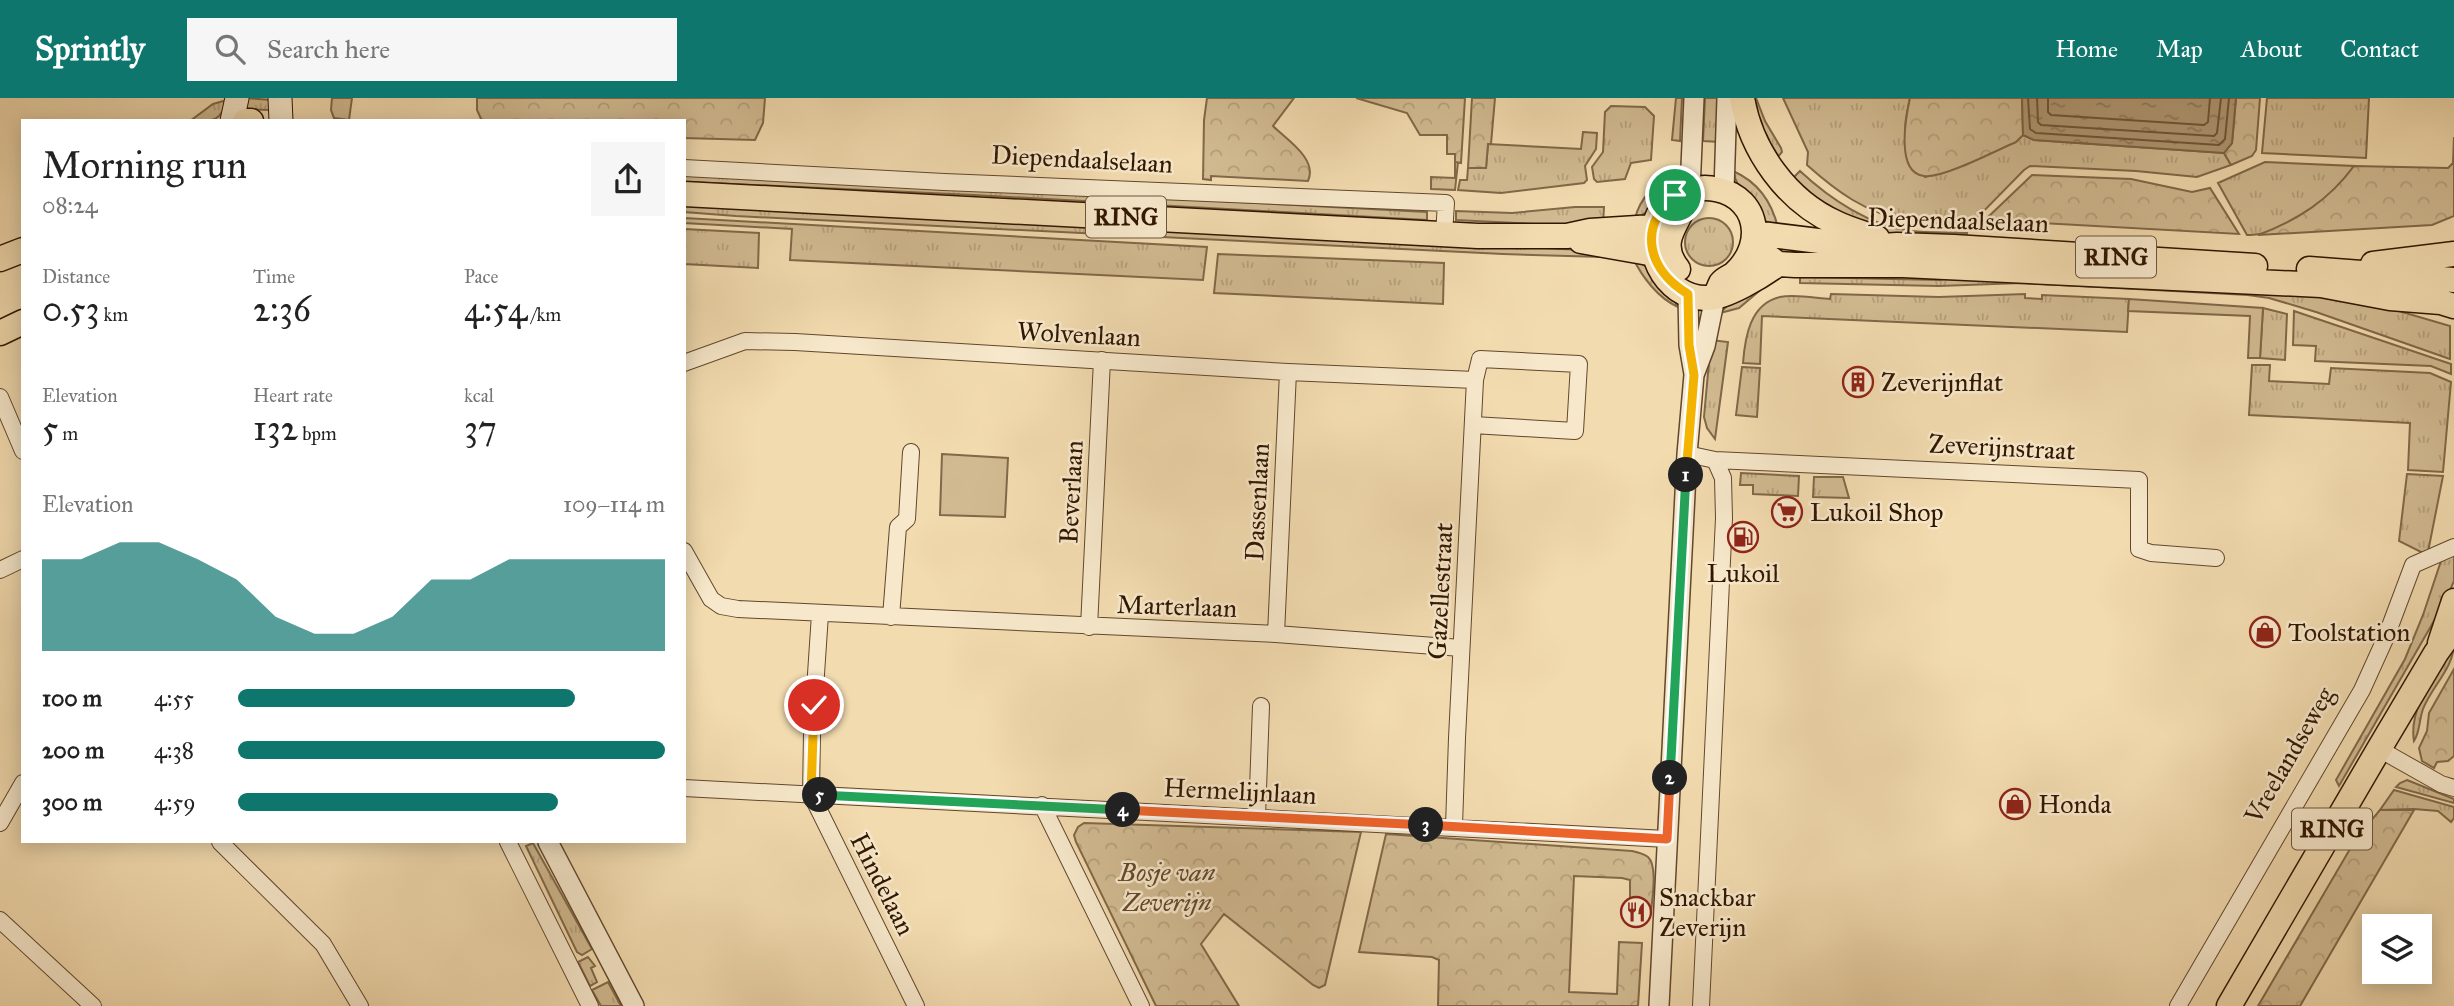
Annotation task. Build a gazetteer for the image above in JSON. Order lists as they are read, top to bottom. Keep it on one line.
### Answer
{"streets":{"main road":["Diependaalselaan","RING"],"street":["Wolvenlaan","Zeverijnstraat","Beverlaan","Dassenlaan","Gazellestraat","Marterlaan","Vreelandseweg","Hermelijnlaan","Hindelaan"]},"crossings":[["Diependaalselaan","RING"],["Wolvenlaan","Beverlaan"],["Wolvenlaan","Dassenlaan"],["Wolvenlaan","Gazellestraat"],["Beverlaan","Marterlaan"],["Dassenlaan","Marterlaan"],["Gazellestraat","Marterlaan"],["Gazellestraat","Hermelijnlaan"],["Marterlaan","Hindelaan"],["Hermelijnlaan","Hindelaan"]],"parks":["Bosje van Zeverijn"],"places":{"building":["Zeverijnflat"],"supermarket":["Lukoil Shop"],"fuel station":["Lukoil"],"shop":["Toolstation","Honda"],"restaurant":["Snackbar Zeverijn"]},"page":{"header":"Sprintly","search":"Search here","nav":["Home","Map","About","Contact"],"heading":["Morning run","08:24"],"stats":[["Distance","0.53 km"],["Time","2:36"],["Pace","4:54 /km"],["Elevation","5 m"],["Heart rate","132 bpm"],["kcal","37"]],"pins":["1","2","5","4","3"],"chart":["Elevation","109–114 m"],"list":[{"name":"100 m","note":"4:55"},{"name":"200 m","note":"4:38"},{"name":"300 m","note":"4:59"}]}}
